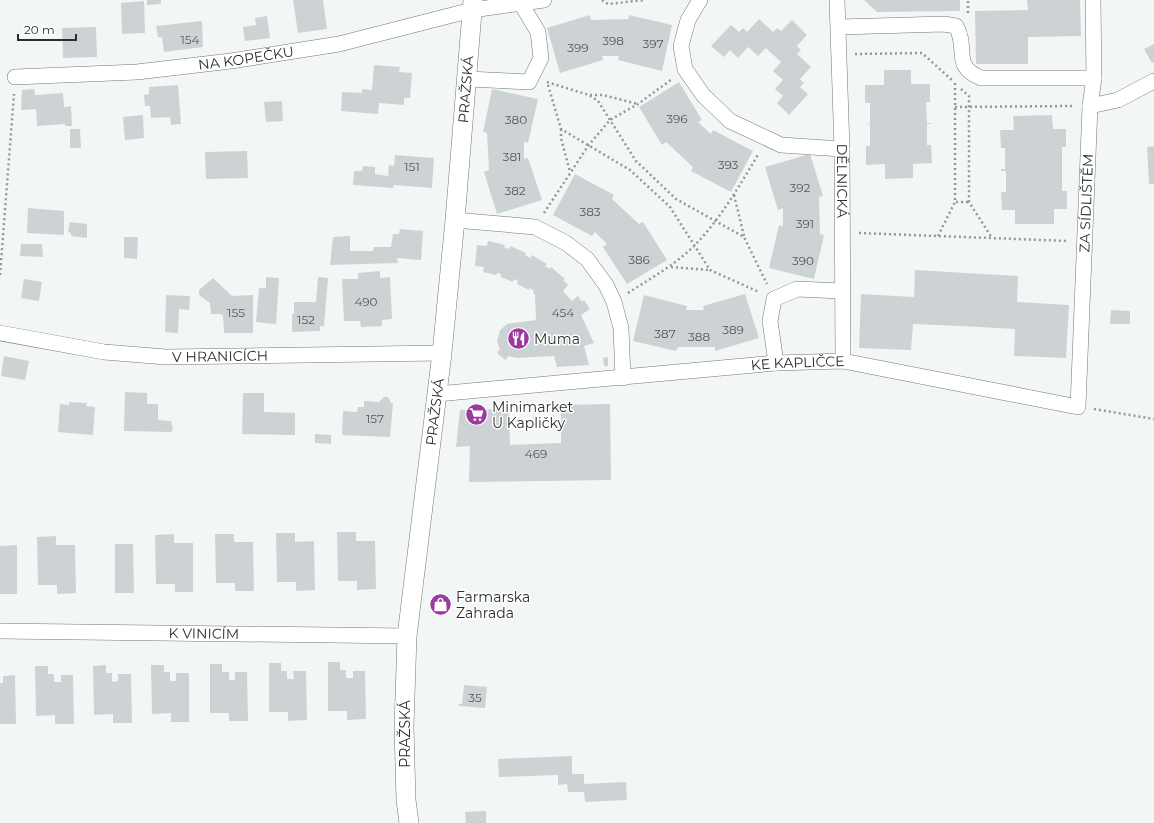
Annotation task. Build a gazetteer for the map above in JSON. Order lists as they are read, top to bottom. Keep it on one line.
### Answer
{"streets":{"street":["NA KOPEČKU","PRAŽSKÁ","DĚLNICKÁ","ZA SÍDLIŠTĚM","V HRANICÍCH","KE KAPLIČCE","K VINICÍM"]},"crossings":[["NA KOPEČKU","PRAŽSKÁ"],["PRAŽSKÁ","V HRANICÍCH"],["PRAŽSKÁ","KE KAPLIČCE"],["PRAŽSKÁ","K VINICÍM"],["DĚLNICKÁ","KE KAPLIČCE"],["ZA SÍDLIŠTĚM","KE KAPLIČCE"]],"places":{"restaurant":["Muma"],"supermarket":["Minimarket U Kapličky"],"shop":["Farmarska Zahrada"]},"house_numbers":["154","398","397","399","396","380","381","393","151","392","382","383","391","386","390","490","155","454","152","389","387","388","157","469","35"],"scale_bar":"20 m"}
